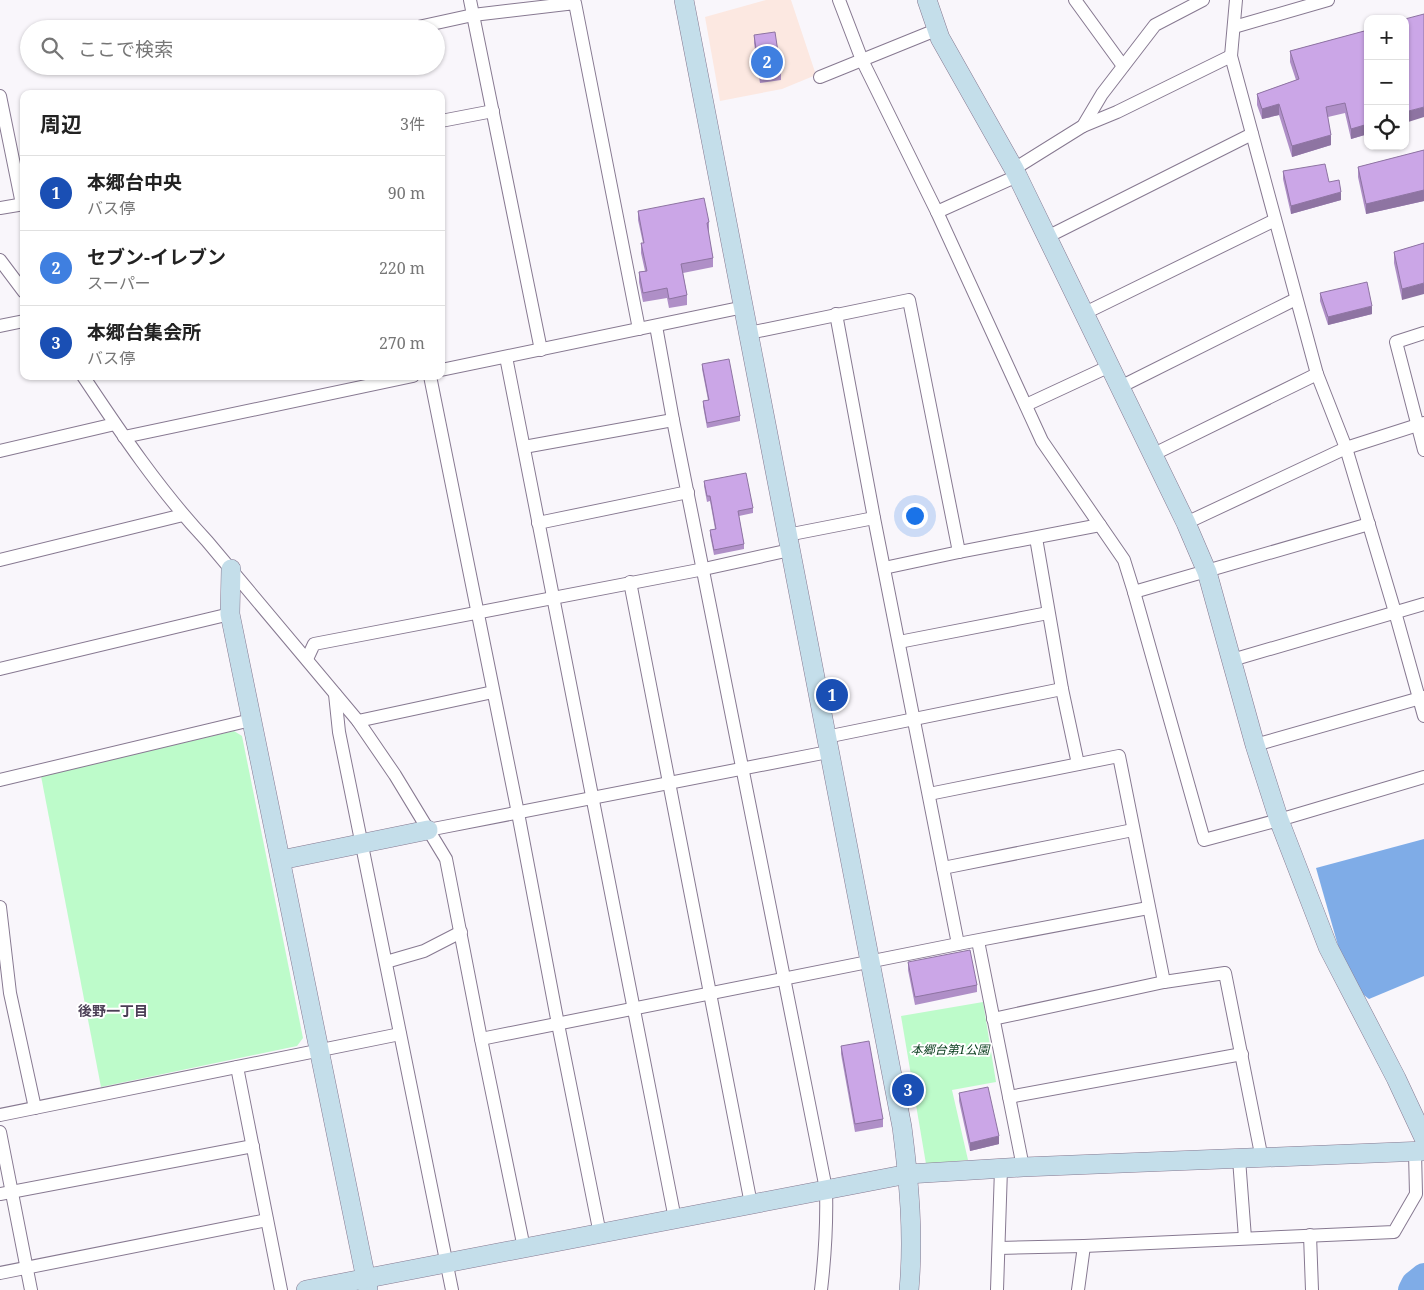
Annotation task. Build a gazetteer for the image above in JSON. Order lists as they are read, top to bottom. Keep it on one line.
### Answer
{"districts":["後野一丁目"],"parks":["本郷台第1公園"],"page":{"map_buttons":["+","−"],"search":"ここで検索","pins":["2","1","3"],"heading":["周辺","3件"],"list":[{"mark":"1","name":"本郷台中央","note":"バス停","value":"90 m"},{"mark":"2","name":"セブン-イレブン","note":"スーパー","value":"220 m"},{"mark":"3","name":"本郷台集会所","note":"バス停","value":"270 m"}]}}
